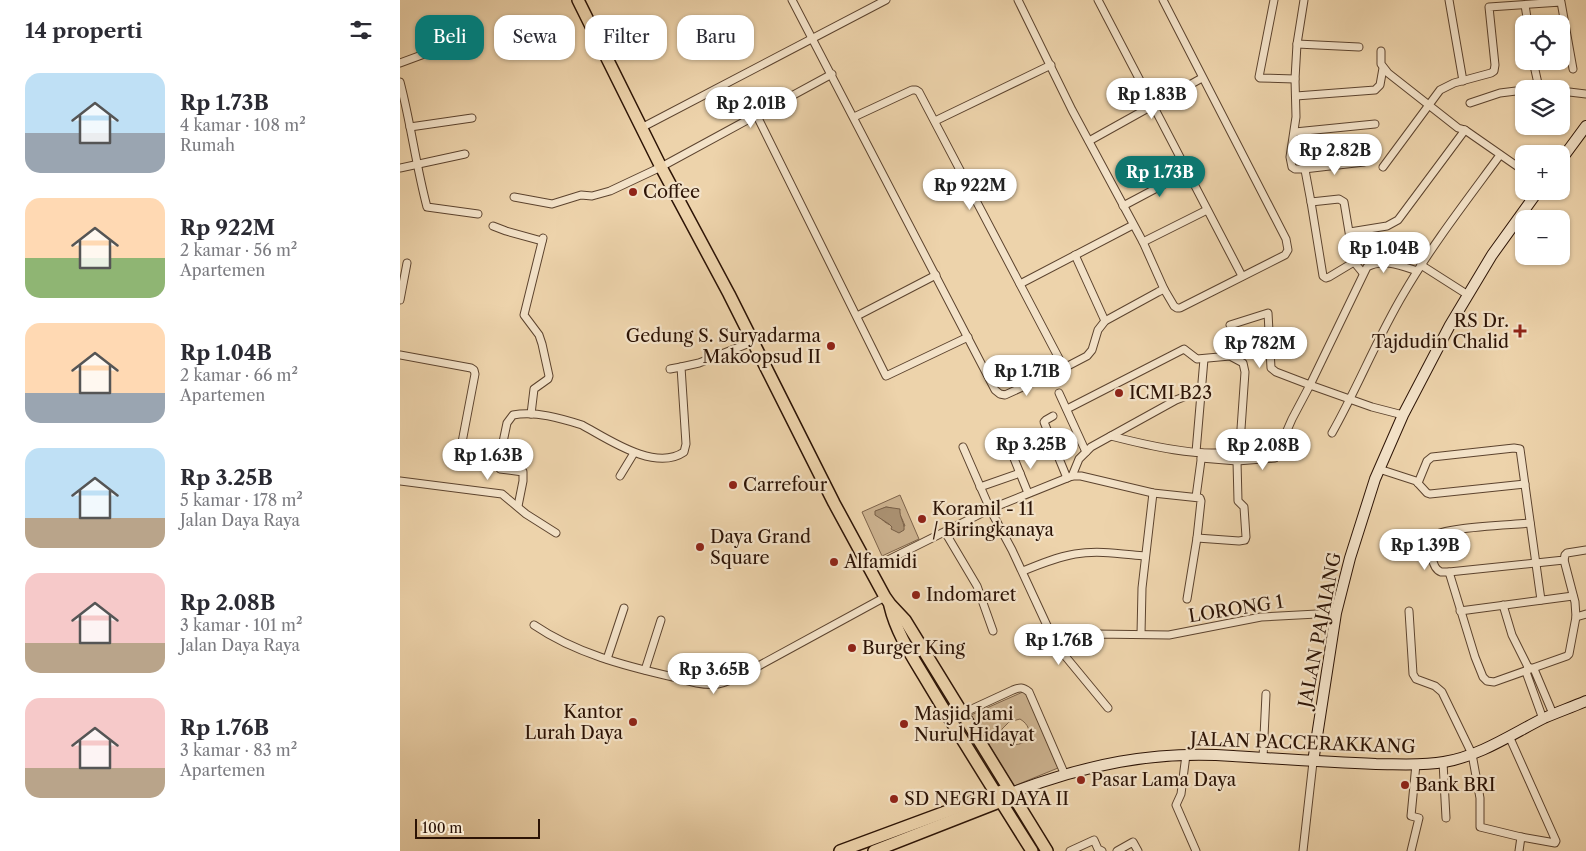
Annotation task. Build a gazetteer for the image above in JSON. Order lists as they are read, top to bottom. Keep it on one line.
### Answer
{"streets":{"main road":["JALAN PAJAIANG","JALAN PACCERAKKANG"],"street":["LORONG 1"]},"crossings":[["LORONG 1","JALAN PAJAIANG"],["JALAN PAJAIANG","JALAN PACCERAKKANG"]],"places":{"other":["Coffee","Gedung S. Suryadarma Makoopsud II","ICMI B23","Carrefour","Koramil - 11 / Biringkanaya","Daya Grand Square","Alfamidi","Indomaret","Burger King","Kantor Lurah Daya","Masjid Jami Nurul Hidayat","Pasar Lama Daya","Bank BRI","SD NEGRI DAYA II"],"health":["RS Dr. Tajdudin Chalid"]},"scale_bar":"100 m","page":{"heading":"14 properti","map_buttons":["+","−"],"chip":["Beli","Sewa","Filter","Baru"],"list":[{"name":"Rp 1.73B","note":"4 kamar · 108 m² · Rumah"},{"name":"Rp 922M","note":"2 kamar · 56 m² · Apartemen"},{"name":"Rp 1.04B","note":"2 kamar · 66 m² · Apartemen"},{"name":"Rp 3.25B","note":"5 kamar · 178 m² · Jalan Daya Raya"},{"name":"Rp 2.08B","note":"3 kamar · 101 m² · Jalan Daya Raya"},{"name":"Rp 1.76B","note":"3 kamar · 83 m² · Apartemen"}],"price":["Rp 1.83B","Rp 2.01B","Rp 2.82B","Rp 1.73B","Rp 922M","Rp 1.04B","Rp 782M","Rp 1.71B","Rp 3.25B","Rp 2.08B","Rp 1.63B","Rp 1.39B","Rp 1.76B","Rp 3.65B"],"scale":"100 m"}}
